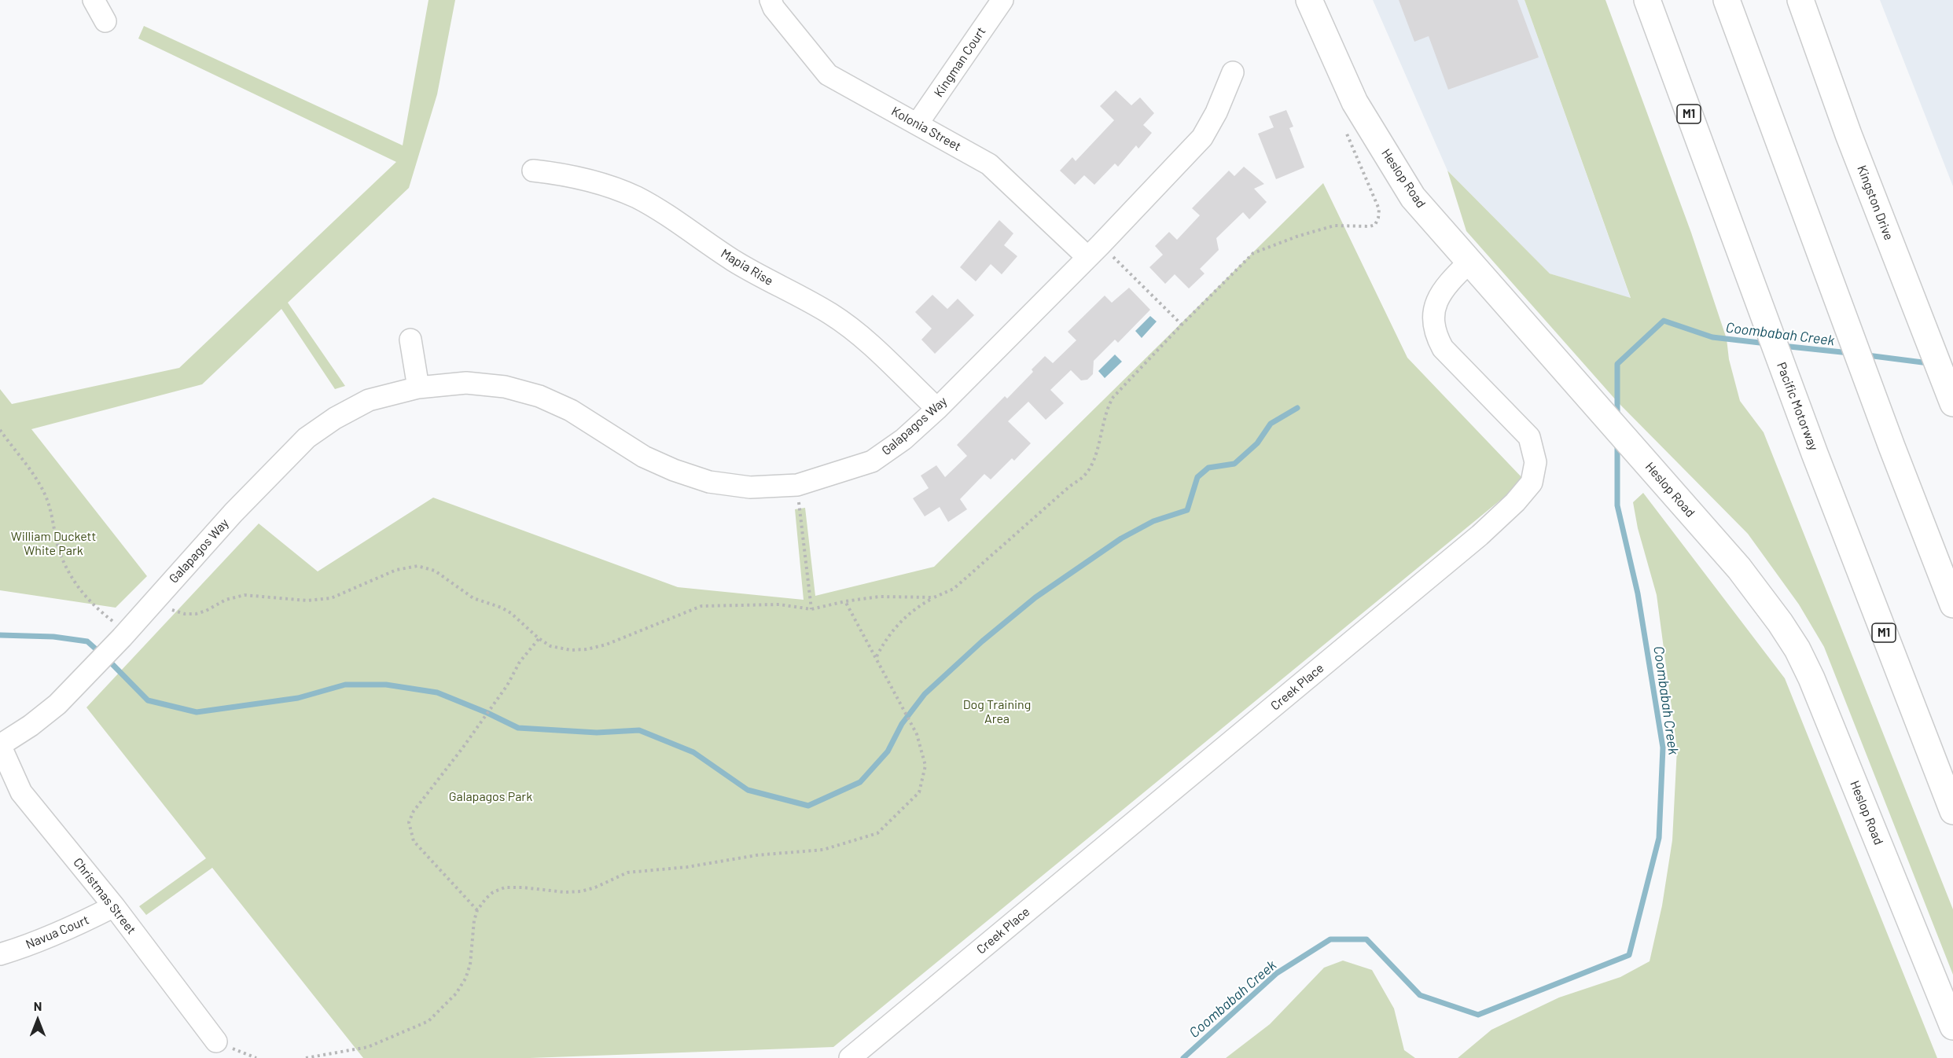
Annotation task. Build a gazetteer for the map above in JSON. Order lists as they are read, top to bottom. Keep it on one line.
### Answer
{"streets":{"main road":["M1","Heslop Road","Kingston Drive","Pacific Motorway"],"street":["Kingman Court","Kolonia Street","Mapia Rise","Galapagos Way","Creek Place","Christmas Street","Navua Court"]},"crossings":[["Kingman Court","Kolonia Street"],["Kolonia Street","Galapagos Way"],["Heslop Road","Creek Place"],["Mapia Rise","Galapagos Way"],["Galapagos Way","Christmas Street"],["Christmas Street","Navua Court"]],"water":["Coombabah Creek"],"parks":["William Duckett White Park","Dog Training Area","Galapagos Park"],"north":"top"}
